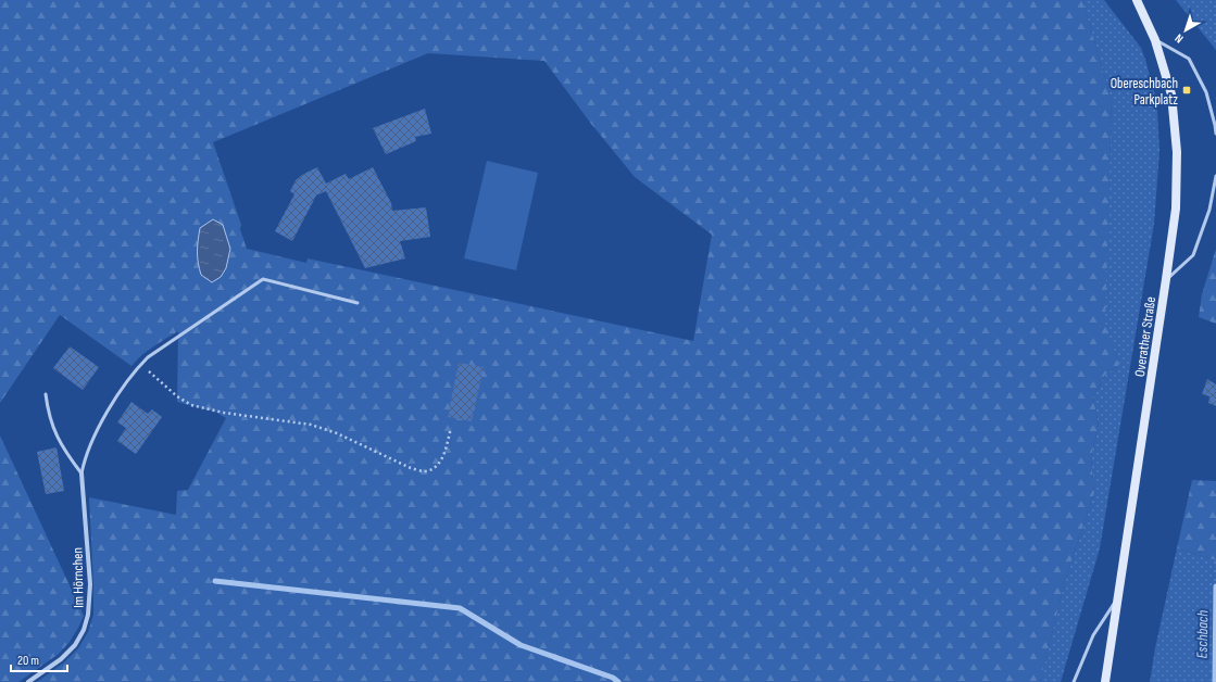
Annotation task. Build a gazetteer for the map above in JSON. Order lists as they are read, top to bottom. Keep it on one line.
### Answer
{"streets":{"main road":["Overather Straße"],"street":["Im Hörnchen"]},"water":["Eschbach"],"places":{"transit":["Obereschbach Parkplatz"]},"scale_bar":"20 m","north":"bottom left"}
